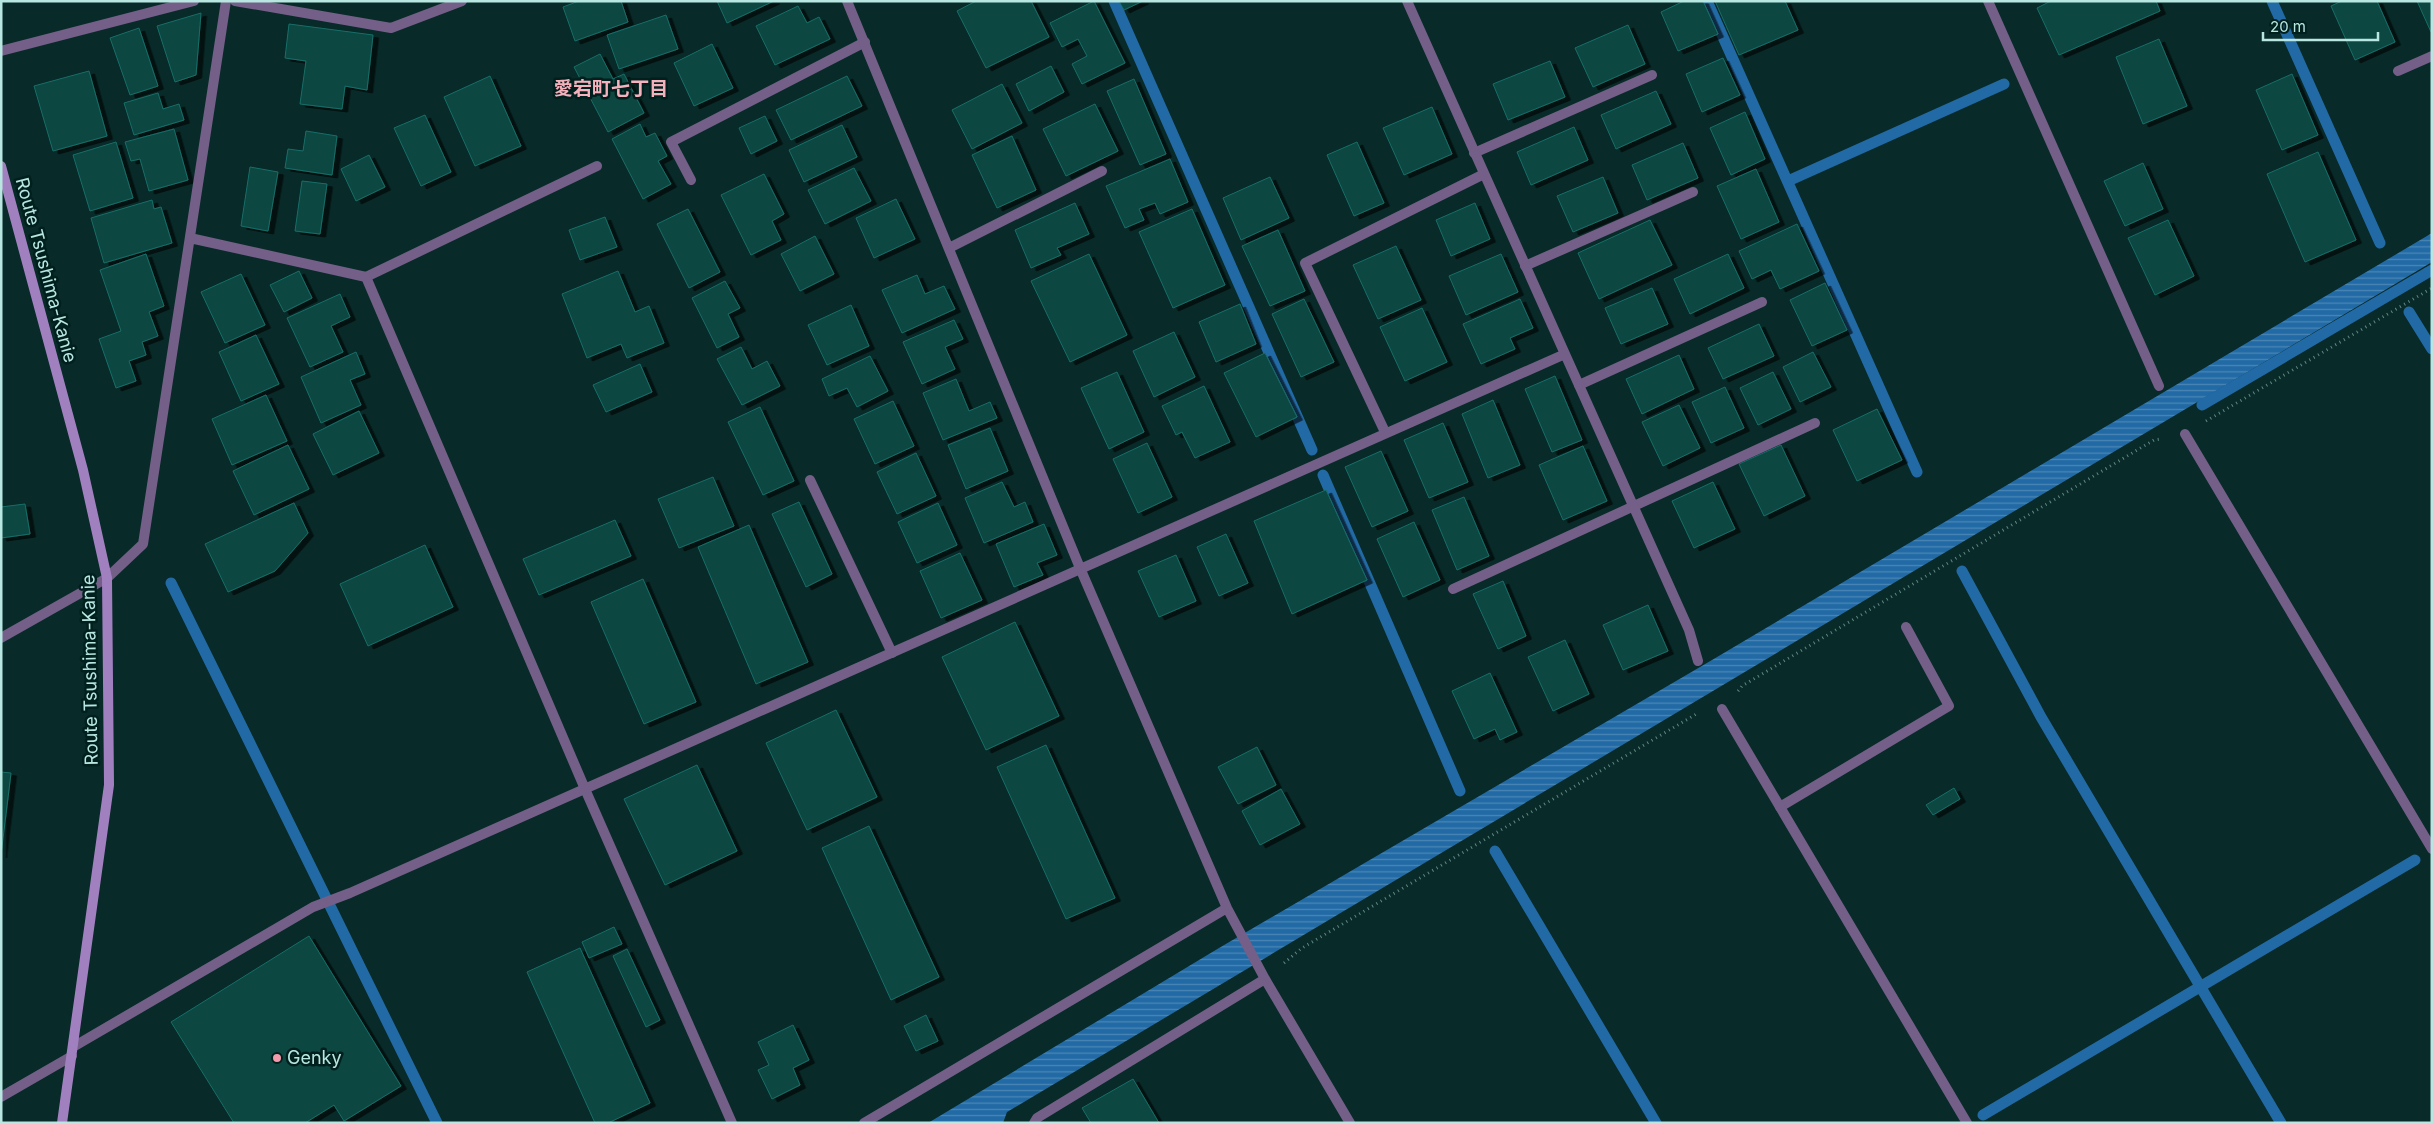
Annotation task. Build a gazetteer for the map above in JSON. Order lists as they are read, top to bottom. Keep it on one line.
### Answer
{"streets":{"main road":["Route Tsushima-Kanie"]},"districts":["愛宕町七丁目"],"places":["Genky"],"scale_bar":"20 m"}
